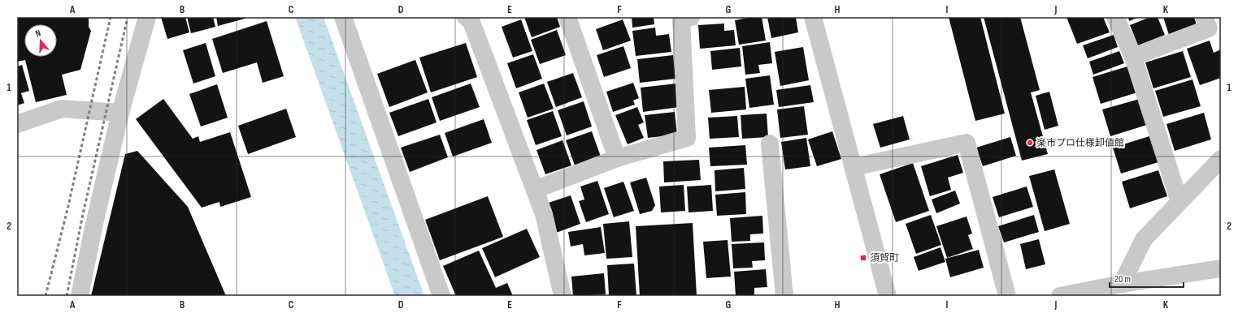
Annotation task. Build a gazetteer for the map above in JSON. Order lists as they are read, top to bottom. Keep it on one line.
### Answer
{"places":{"other":["楽市プロ仕様卸値館"],"transit":["須賀町"]},"scale_bar":"20 m","north":"top","grid":{"columns":["A","B","C","D","E","F","G","H","I","J","K"],"rows":["1","2"]}}
